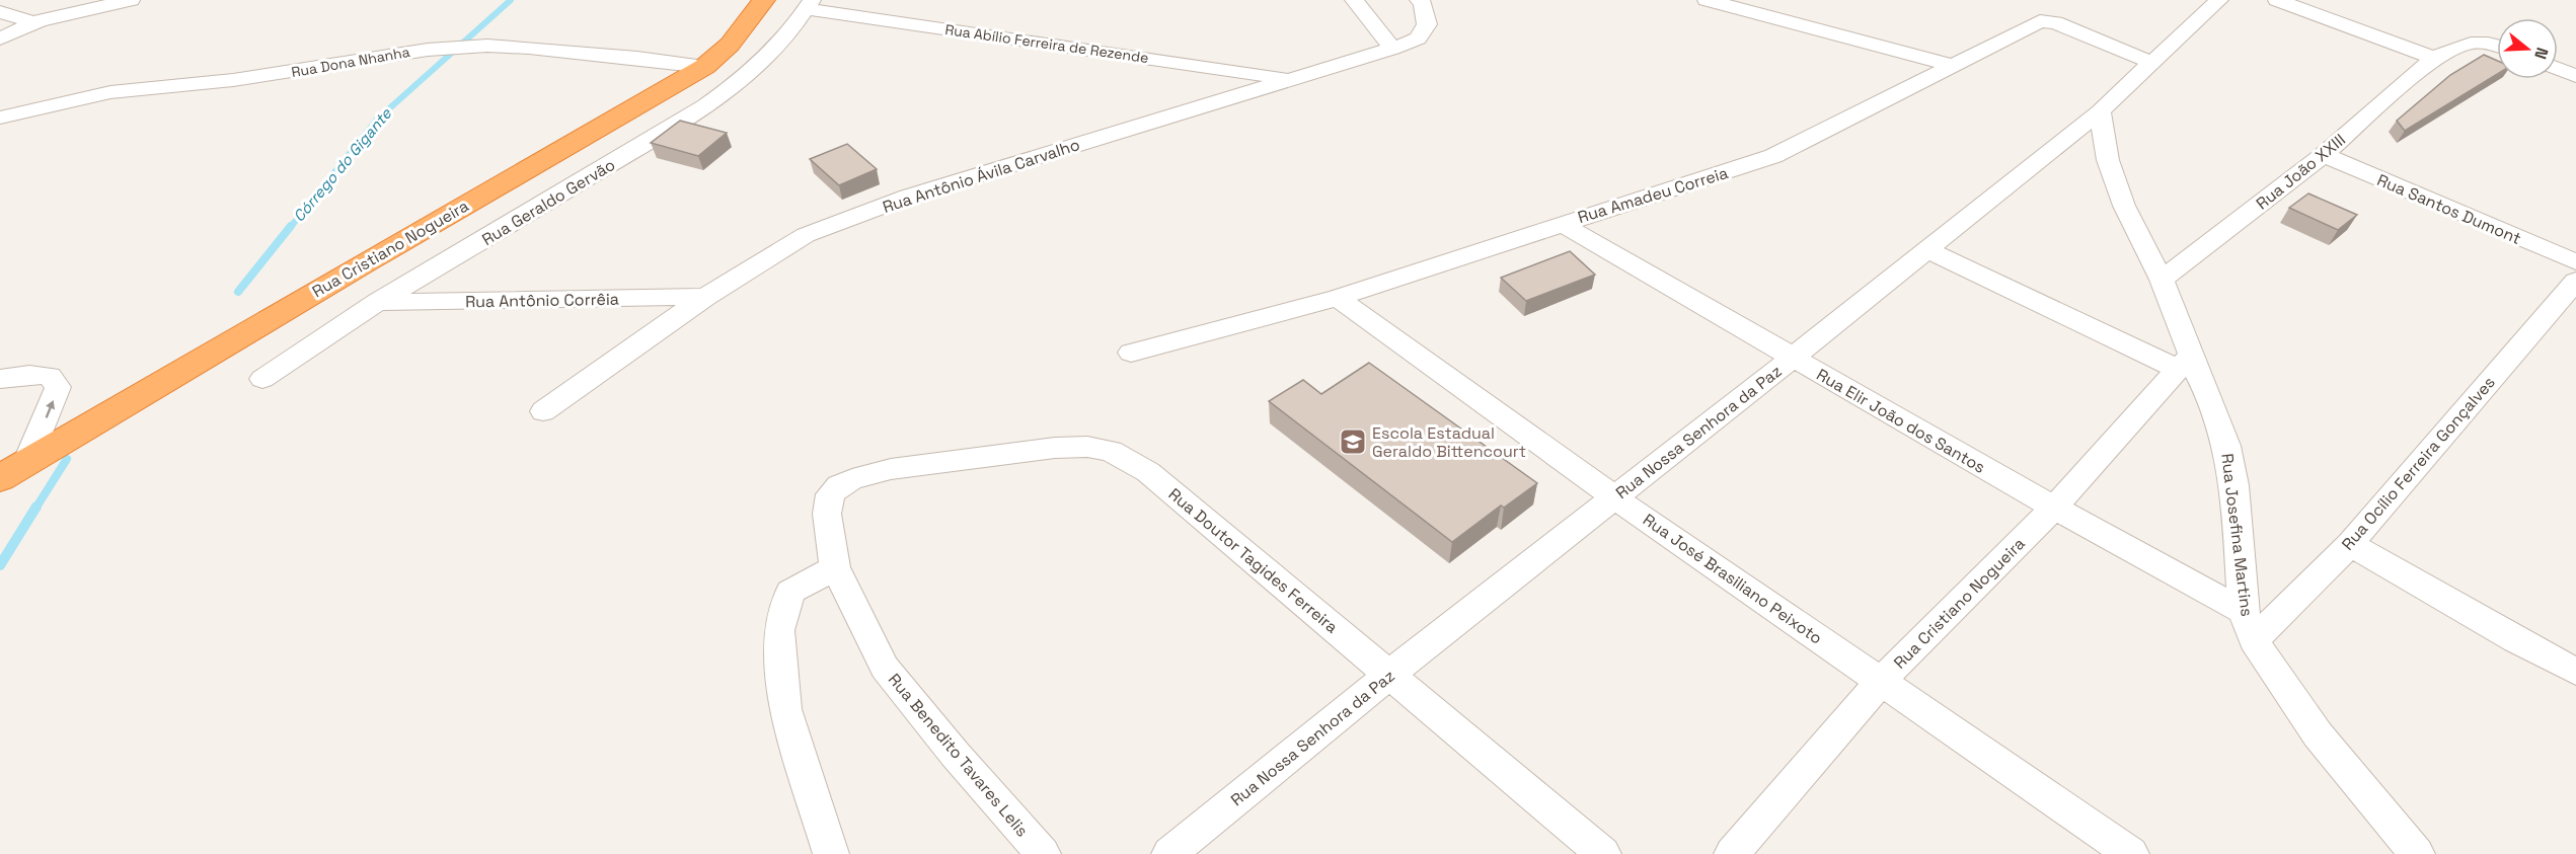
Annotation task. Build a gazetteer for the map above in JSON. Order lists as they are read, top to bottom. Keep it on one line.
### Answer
{"streets":{"highway":["Rua Cristiano Nogueira"],"street":["Rua Abílio Ferreira de Rezende","Rua Dona Nhanha","Rua João XXIII","Rua Antônio Ávila Carvalho","Rua Amadeu Correia","Rua Geraldo Gervão","Rua Santos Dumont","Rua Antônio Corrêia","Rua Elir João dos Santos","Rua Nossa Senhora da Paz","Rua Ocílio Ferreira Gonçalves","Rua Josefina Martins","Rua Doutor Tagides Ferreira","Rua José Brasiliano Peixoto","Rua Benedito Tavares Lelis"]},"crossings":[["Rua Abílio Ferreira de Rezende","Rua Antônio Ávila Carvalho"],["Rua Abílio Ferreira de Rezende","Rua Geraldo Gervão"],["Rua Dona Nhanha","Rua Cristiano Nogueira"],["Rua João XXIII","Rua Santos Dumont"],["Rua João XXIII","Rua Josefina Martins"],["Rua Antônio Ávila Carvalho","Rua Antônio Corrêia"],["Rua Amadeu Correia","Rua Elir João dos Santos"],["Rua Amadeu Correia","Rua Nossa Senhora da Paz"],["Rua Amadeu Correia","Rua José Brasiliano Peixoto"],["Rua Geraldo Gervão","Rua Antônio Corrêia"],["Rua Cristiano Nogueira","Rua Elir João dos Santos"],["Rua Cristiano Nogueira","Rua Josefina Martins"],["Rua Cristiano Nogueira","Rua José Brasiliano Peixoto"],["Rua Elir João dos Santos","Rua Nossa Senhora da Paz"],["Rua Elir João dos Santos","Rua Josefina Martins"],["Rua Nossa Senhora da Paz","Rua Josefina Martins"],["Rua Nossa Senhora da Paz","Rua Doutor Tagides Ferreira"],["Rua Nossa Senhora da Paz","Rua José Brasiliano Peixoto"],["Rua Ocílio Ferreira Gonçalves","Rua Josefina Martins"],["Rua Doutor Tagides Ferreira","Rua Benedito Tavares Lelis"]],"water":["Córrego do Gigante"],"places":{"school or university":["Escola Estadual Geraldo Bittencourt"]},"north":"right"}
